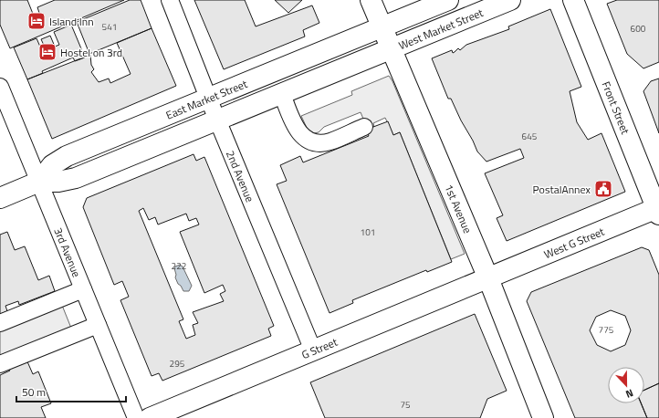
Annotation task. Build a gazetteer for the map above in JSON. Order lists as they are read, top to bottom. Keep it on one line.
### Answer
{"streets":{"main road":["West Market Street","East Market Street","Front Street","1st Avenue","West G Street","G Street"],"street":["2nd Avenue","3rd Avenue"]},"crossings":[["West Market Street","East Market Street"],["West Market Street","1st Avenue"],["East Market Street","2nd Avenue"],["East Market Street","1st Avenue"],["East Market Street","3rd Avenue"],["Front Street","West G Street"],["2nd Avenue","G Street"],["1st Avenue","West G Street"],["1st Avenue","G Street"],["West G Street","G Street"]],"places":{"hotel":["Island Inn","Hostel on 3rd"],"public building":["PostalAnnex"]},"house_numbers":["541","600","645","101","222","775","295","75"],"scale_bar":"50 m","north":"bottom"}
